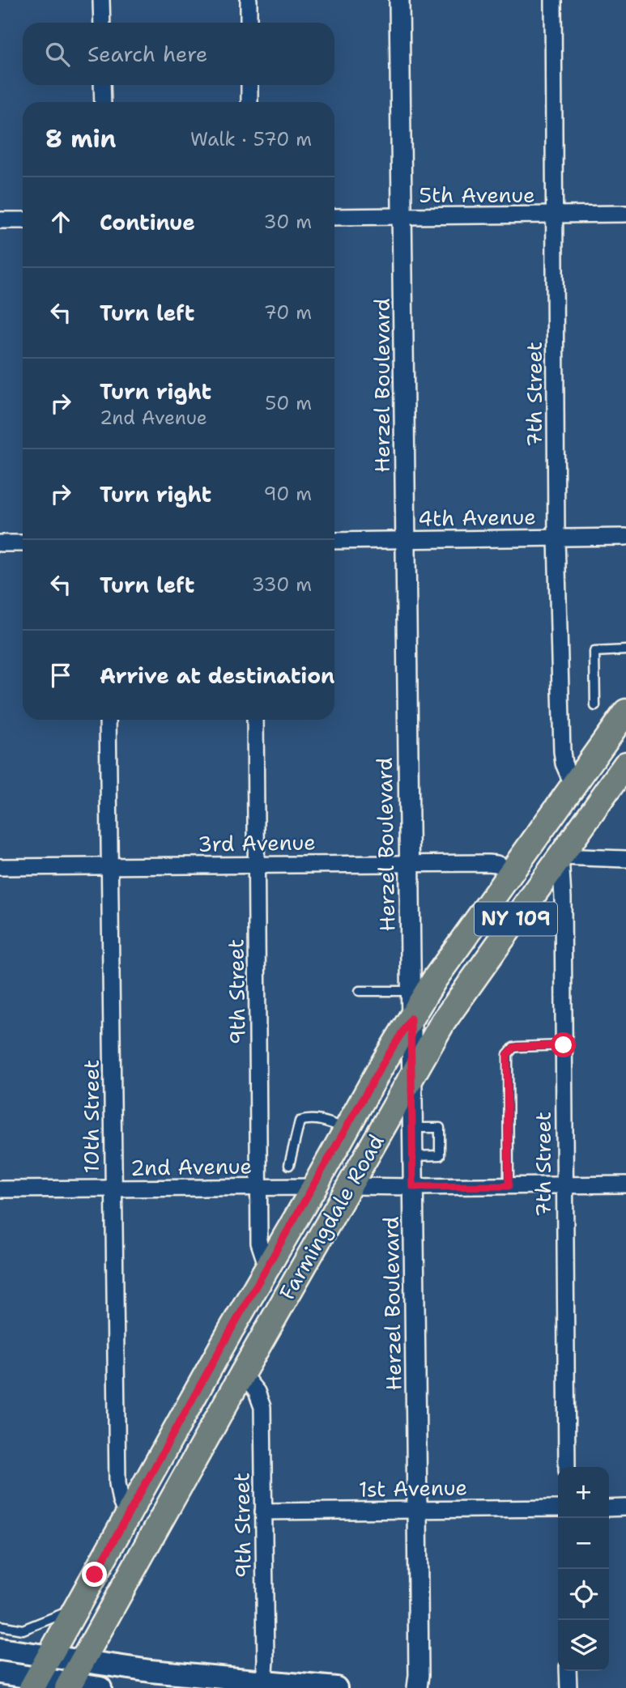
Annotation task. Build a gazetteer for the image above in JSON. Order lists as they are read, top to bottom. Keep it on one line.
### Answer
{"streets":{"main road":["NY 109","Farmingdale Road"],"street":["5th Avenue","Herzel Boulevard","7th Street","4th Avenue","3rd Avenue","9th Street","10th Street","2nd Avenue","1st Avenue"]},"crossings":[["5th Avenue","Herzel Boulevard"],["5th Avenue","7th Street"],["Herzel Boulevard","4th Avenue"],["Herzel Boulevard","3rd Avenue"],["Herzel Boulevard","Farmingdale Road"],["Herzel Boulevard","1st Avenue"],["7th Street","4th Avenue"],["7th Street","Farmingdale Road"],["3rd Avenue","9th Street"],["3rd Avenue","10th Street"],["3rd Avenue","Farmingdale Road"],["9th Street","2nd Avenue"],["9th Street","Farmingdale Road"],["9th Street","1st Avenue"],["10th Street","2nd Avenue"],["10th Street","Farmingdale Road"],["2nd Avenue","Farmingdale Road"]],"page":{"search":"Search here","heading":["8 min","Walk · 570 m"],"list":[["Continue","30 m"],["Turn left","70 m"],["Turn right","2nd Avenue","50 m"],["Turn right","90 m"],["Turn left","330 m"],"Arrive at destination"],"map_buttons":["+","−"]}}
